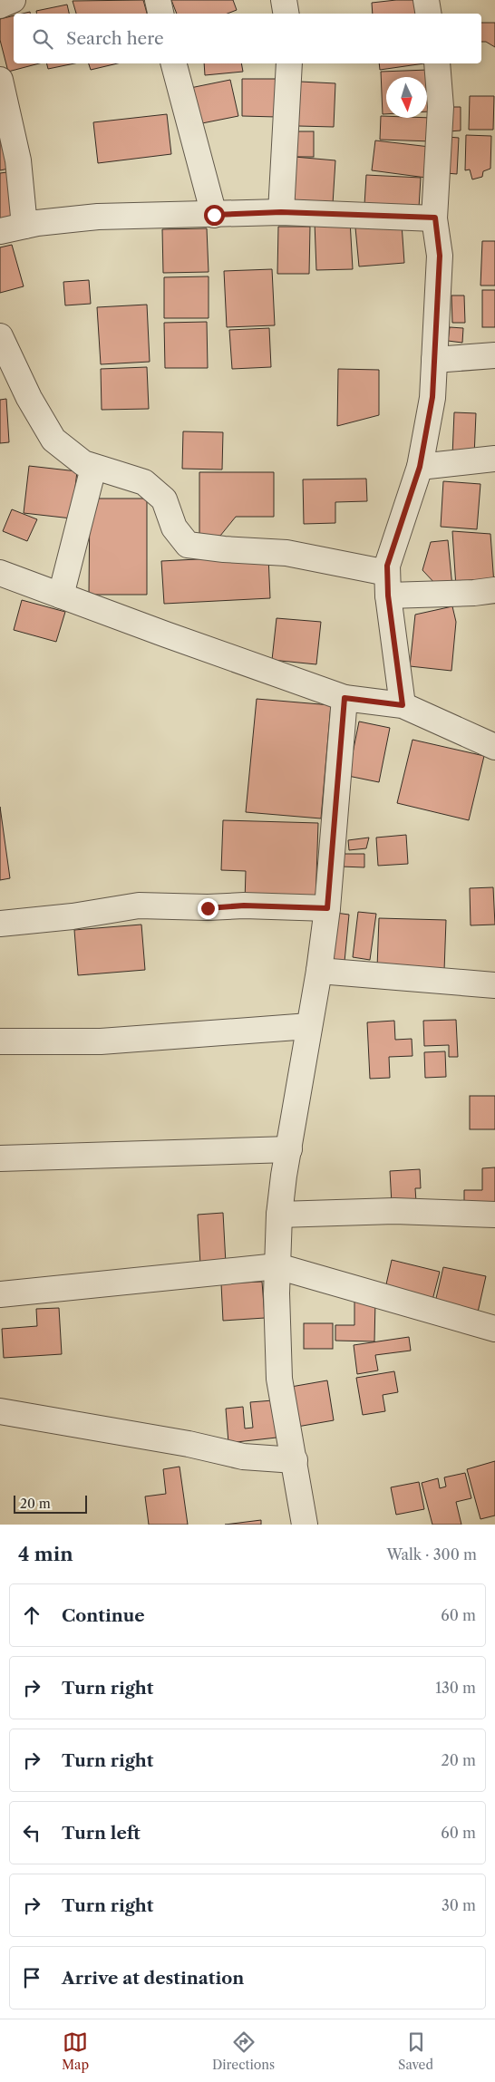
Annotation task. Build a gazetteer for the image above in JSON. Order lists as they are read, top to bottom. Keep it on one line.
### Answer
{"scale_bar":"20 m","north":"bottom","page":{"search":"Search here","scale":"20 m","heading":["4 min","Walk · 300 m"],"list":[["Continue","60 m"],["Turn right","130 m"],["Turn right","20 m"],["Turn left","60 m"],["Turn right","30 m"],"Arrive at destination"],"nav":["Map","Directions","Saved"]}}
